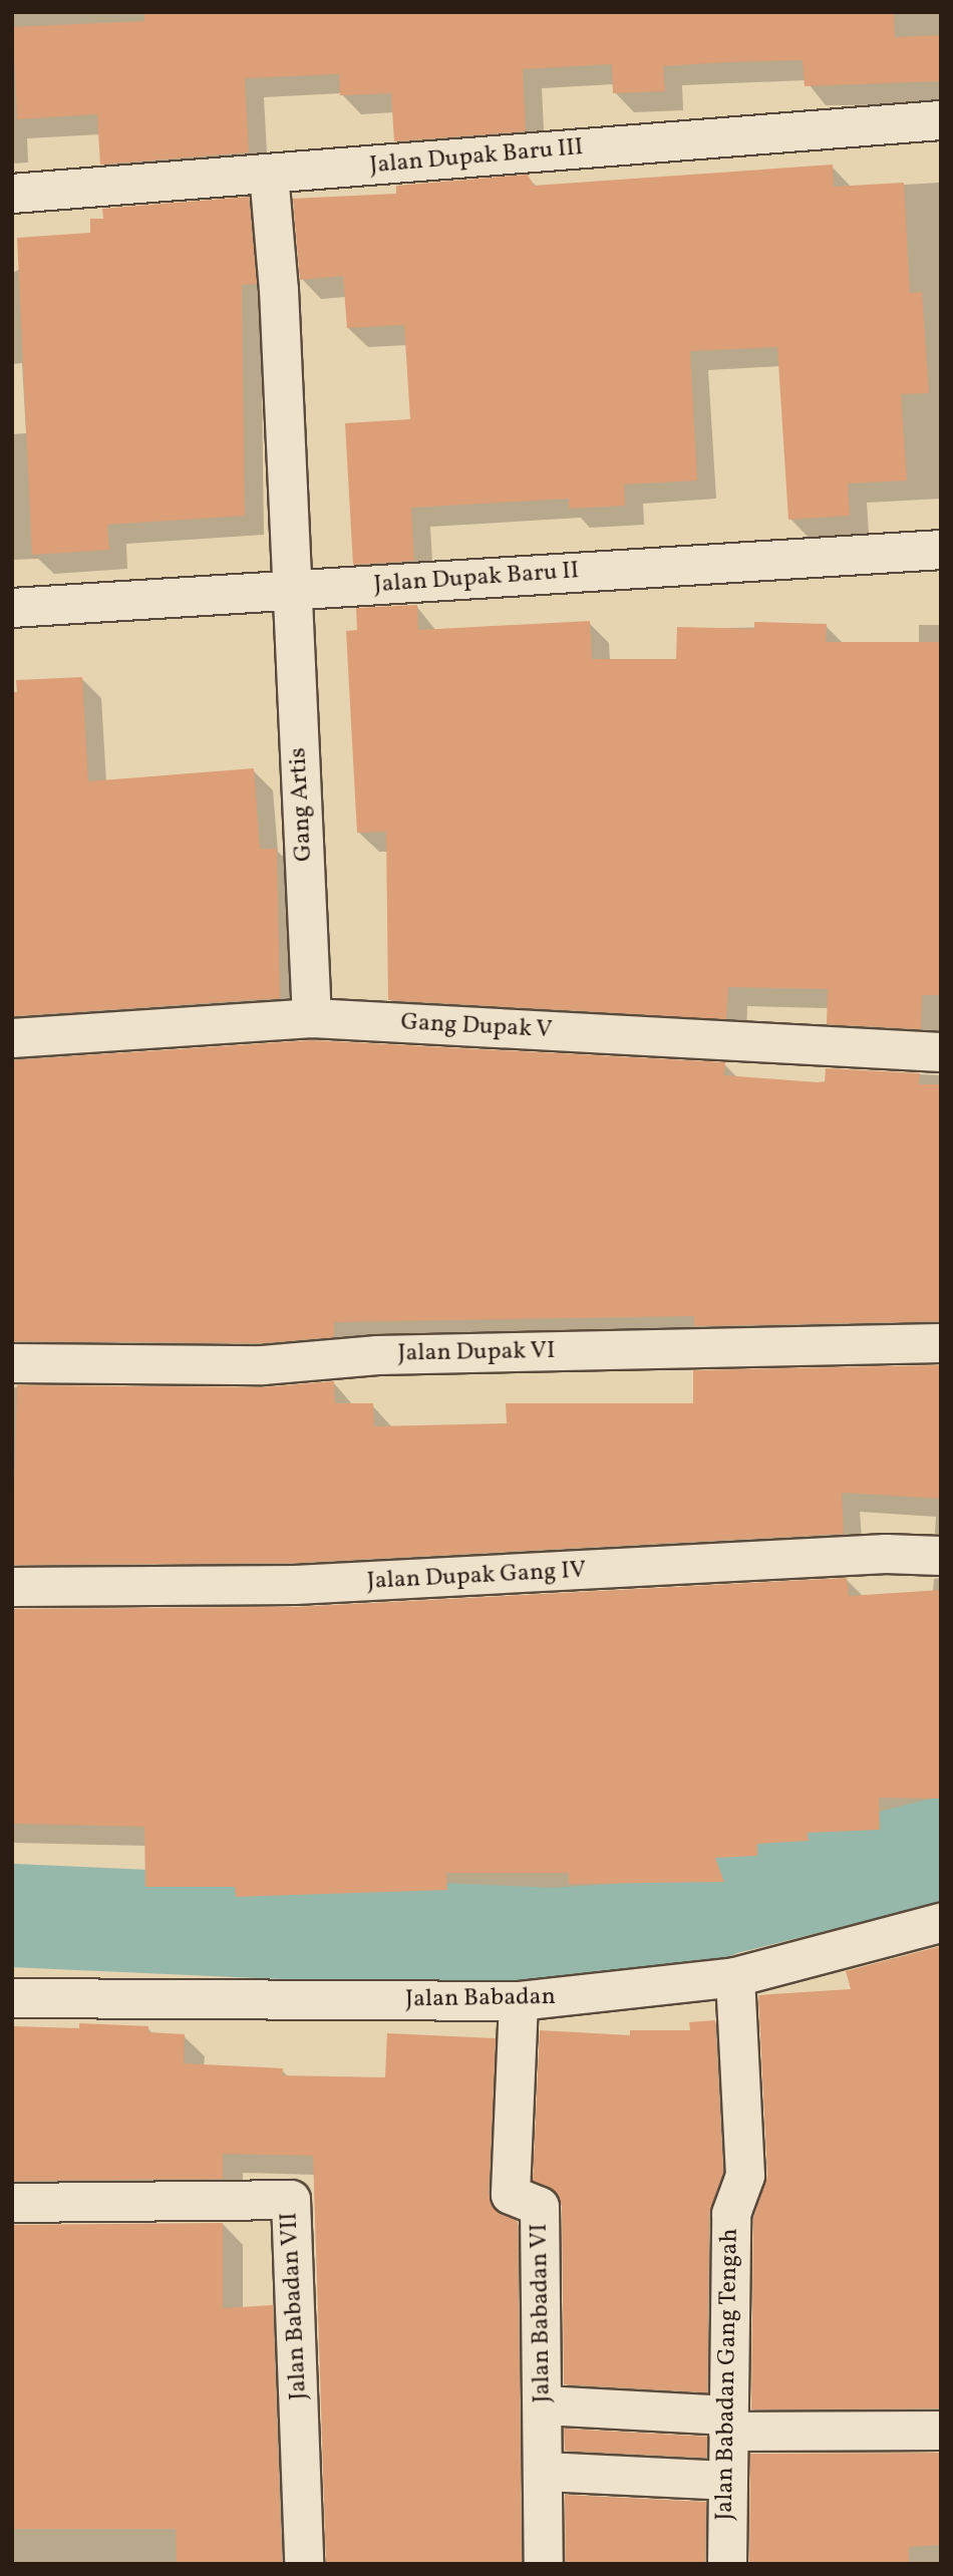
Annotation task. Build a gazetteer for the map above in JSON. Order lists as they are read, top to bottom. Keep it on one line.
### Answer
{"streets":{"street":["Jalan Dupak Baru III","Jalan Dupak Baru II","Gang Artis","Gang Dupak V","Jalan Dupak VI","Jalan Dupak Gang IV","Jalan Babadan","Jalan Babadan VII","Jalan Babadan VI","Jalan Babadan Gang Tengah"]},"crossings":[["Jalan Dupak Baru III","Gang Artis"],["Jalan Dupak Baru II","Gang Artis"],["Gang Artis","Gang Dupak V"],["Jalan Babadan","Jalan Babadan VI"],["Jalan Babadan","Jalan Babadan Gang Tengah"]]}
